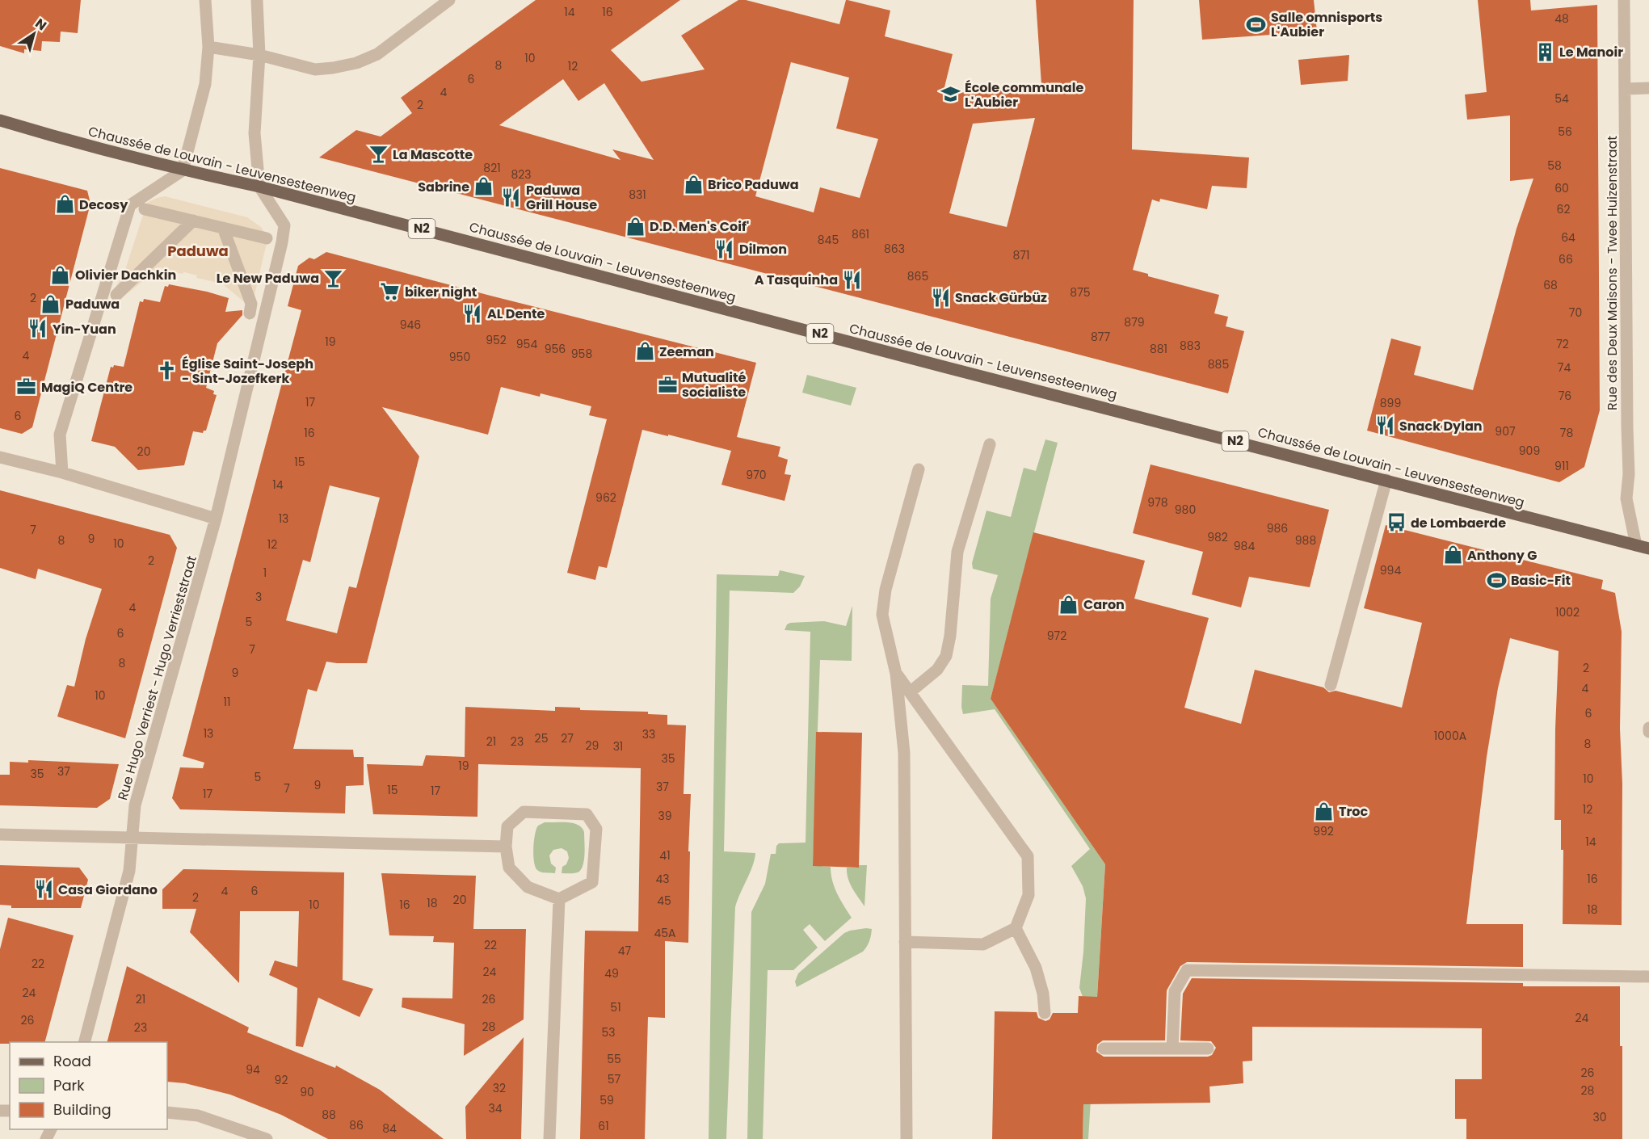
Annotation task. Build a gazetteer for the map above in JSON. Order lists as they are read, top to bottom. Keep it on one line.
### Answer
{"streets":{"main road":["Chaussée de Louvain - Leuvensesteenweg","N2"],"street":["Rue des Deux Maisons - Twee Huizenstraat","Rue Hugo Verriest - Hugo Verrieststraat"]},"crossings":[["Chaussée de Louvain - Leuvensesteenweg","Rue des Deux Maisons - Twee Huizenstraat"],["Chaussée de Louvain - Leuvensesteenweg","Rue Hugo Verriest - Hugo Verrieststraat"]],"districts":["Paduwa"],"places":{"sports":["Salle omnisports L'Aubier","Basic-Fit"],"building":["Le Manoir"],"school or university":["École communale L'Aubier"],"bar":["La Mascotte","Le New Paduwa"],"shop":["Brico Paduwa","Sabrine","Decosy","D.D. Men's Coif'","Olivier Dachkin","Paduwa","Zeeman","Anthony G","Caron","Troc"],"restaurant":["Paduwa Grill House","Dilmon","A Tasquinha","Snack Gürbüz","AL Dente","Yin-Yuan","Snack Dylan","Casa Giordano"],"supermarket":["biker night"],"church":["Église Saint-Joseph - Sint-Jozefkerk"],"office":["Mutualité socialiste","MagiQ Centre"],"bus stop":["de Lombaerde"]},"house_numbers":["14","16","48","10","8","12","6","4","54","2","56","58","821","823","60","831","62","861","64","845","863","871","66","865","68","875","2","70","879","946","877","952","19","954","72","883","956","881","958","4","950","885","74","76","17","899","6","907","16","78","909","20","15","911","970","14","962","978","980","13","986","7","982","9","8","988","10","12","984","2","994","1","3","4","1002","5","6","972","7","8","2","9","4","10","11","6","13","33","1000A","25","27","21","23","8","29","31","35","19","37","35","5","10","9","37","7","15","17","17","12","39","992","14","41","43","16","4","6","2","20","45","18","10","16","18","45A","22","47","22","24","49","24","21","26","51","24","26","28","23","53","55","94","26","57","92","32","28","90","59","34","88","30","86","61","84"],"legend":["Road","Park","Building"],"north":"top right"}
